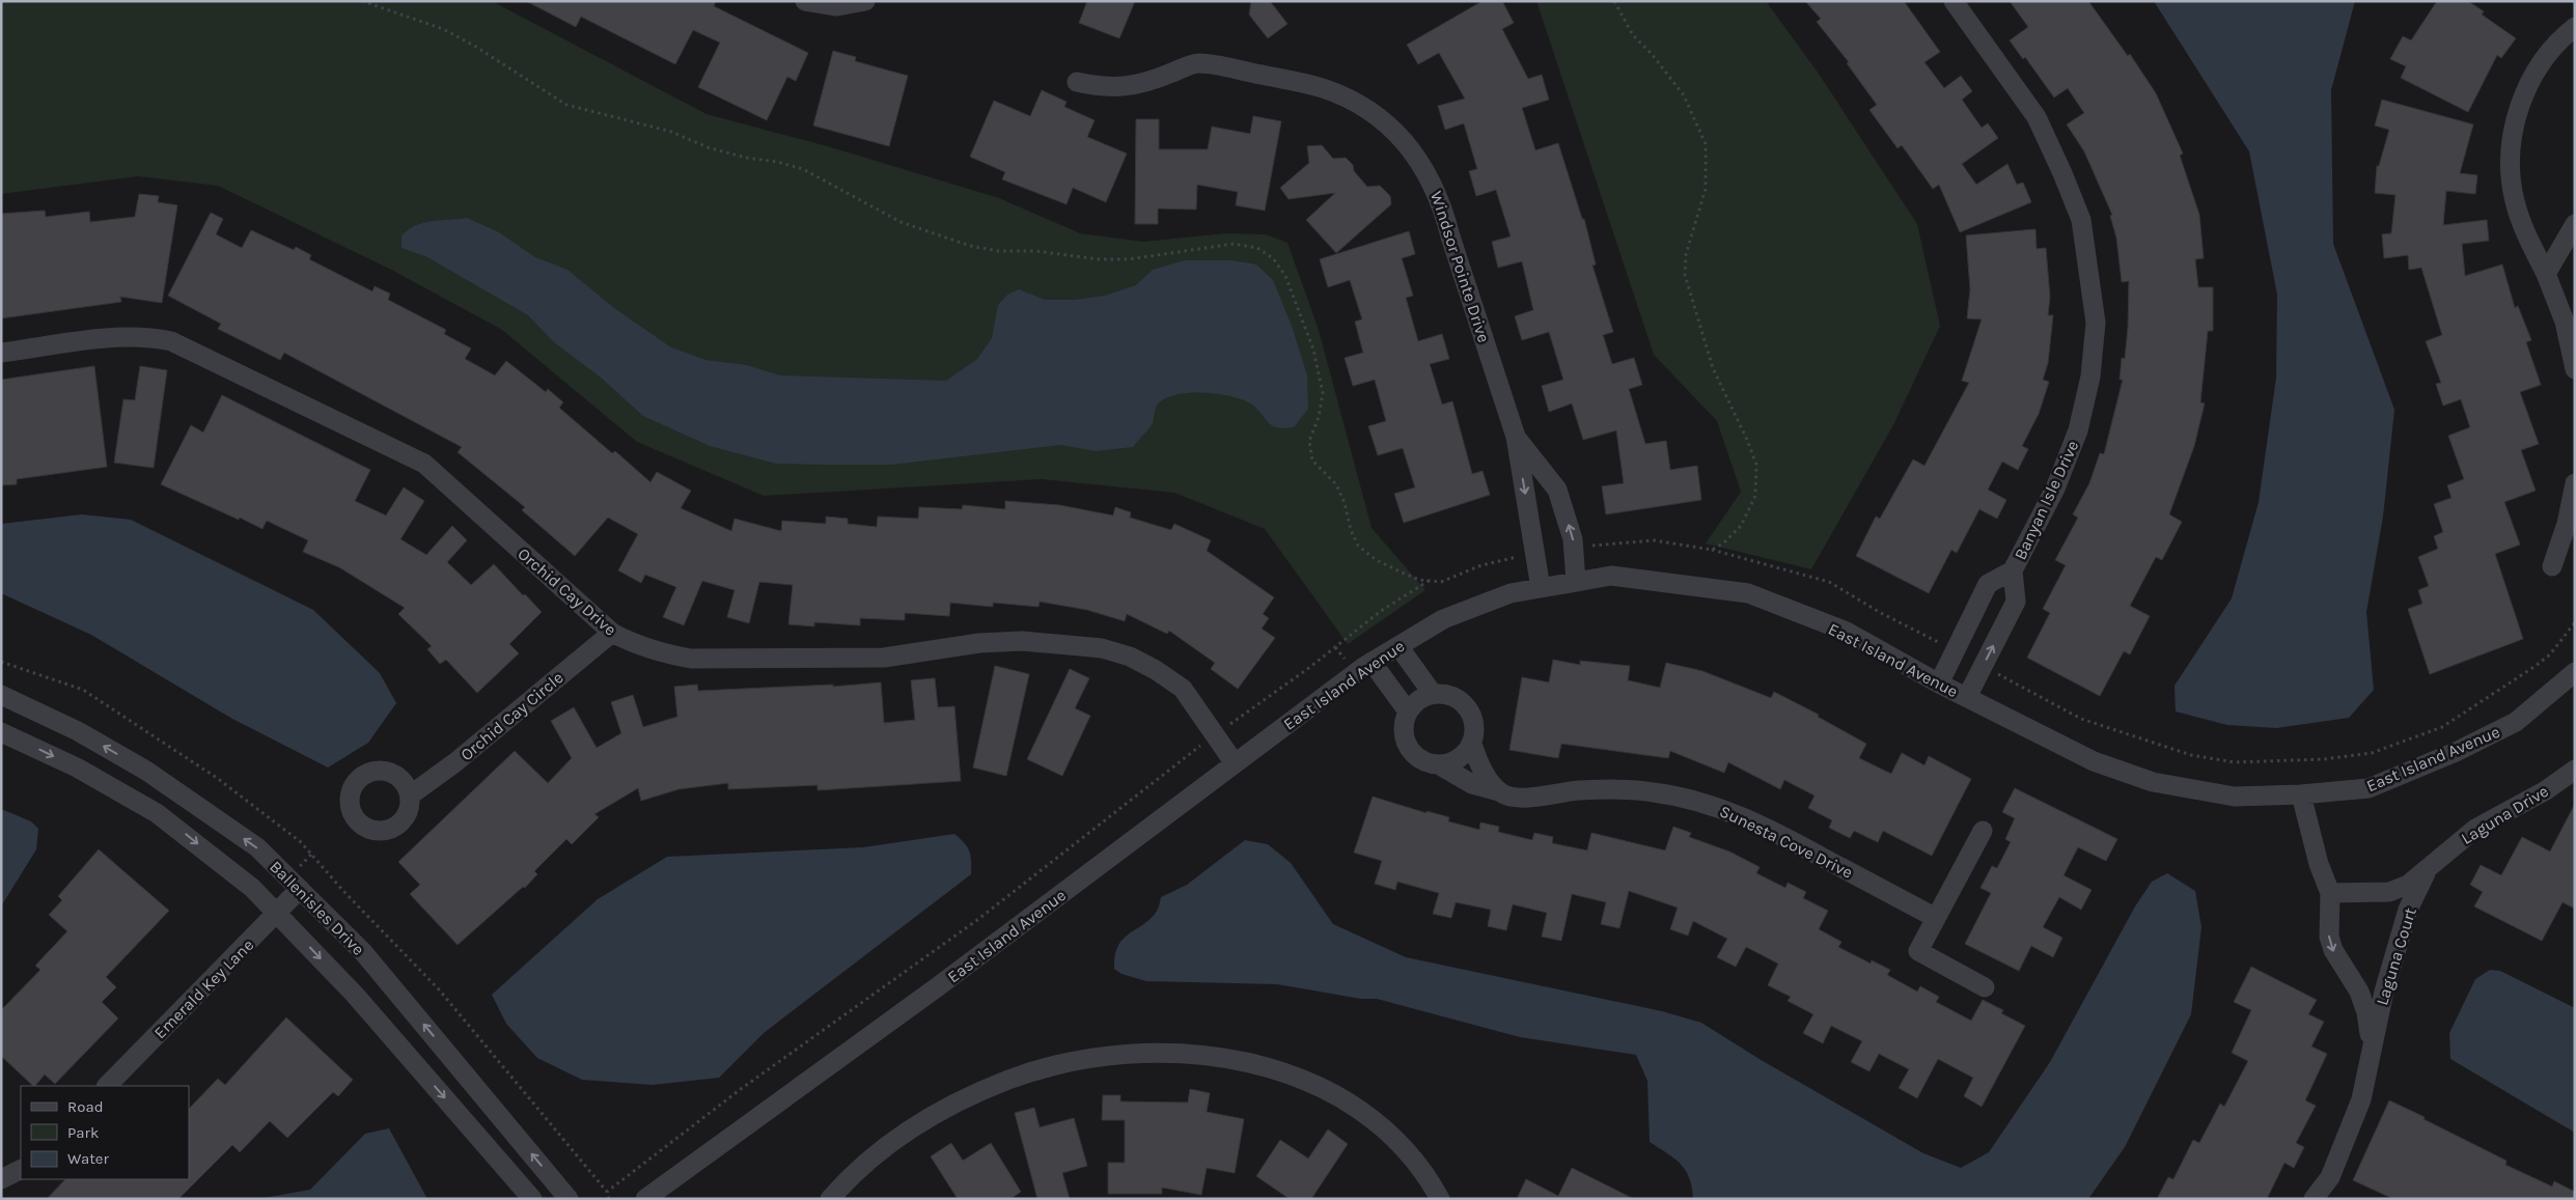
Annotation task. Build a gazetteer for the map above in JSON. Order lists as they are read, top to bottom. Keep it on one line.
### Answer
{"streets":{"street":["Windsor Pointe Drive","Banyan Isle Drive","Orchid Cay Drive","East Island Avenue","Orchid Cay Circle","Laguna Drive","Sunesta Cove Drive","Ballenisles Drive","Laguna Court","Emerald Key Lane"]},"crossings":[["Windsor Pointe Drive","East Island Avenue"],["Banyan Isle Drive","East Island Avenue"],["Orchid Cay Drive","East Island Avenue"],["Orchid Cay Drive","Orchid Cay Circle"],["Laguna Drive","Laguna Court"],["Ballenisles Drive","Emerald Key Lane"]],"legend":["Road","Park","Water"]}
